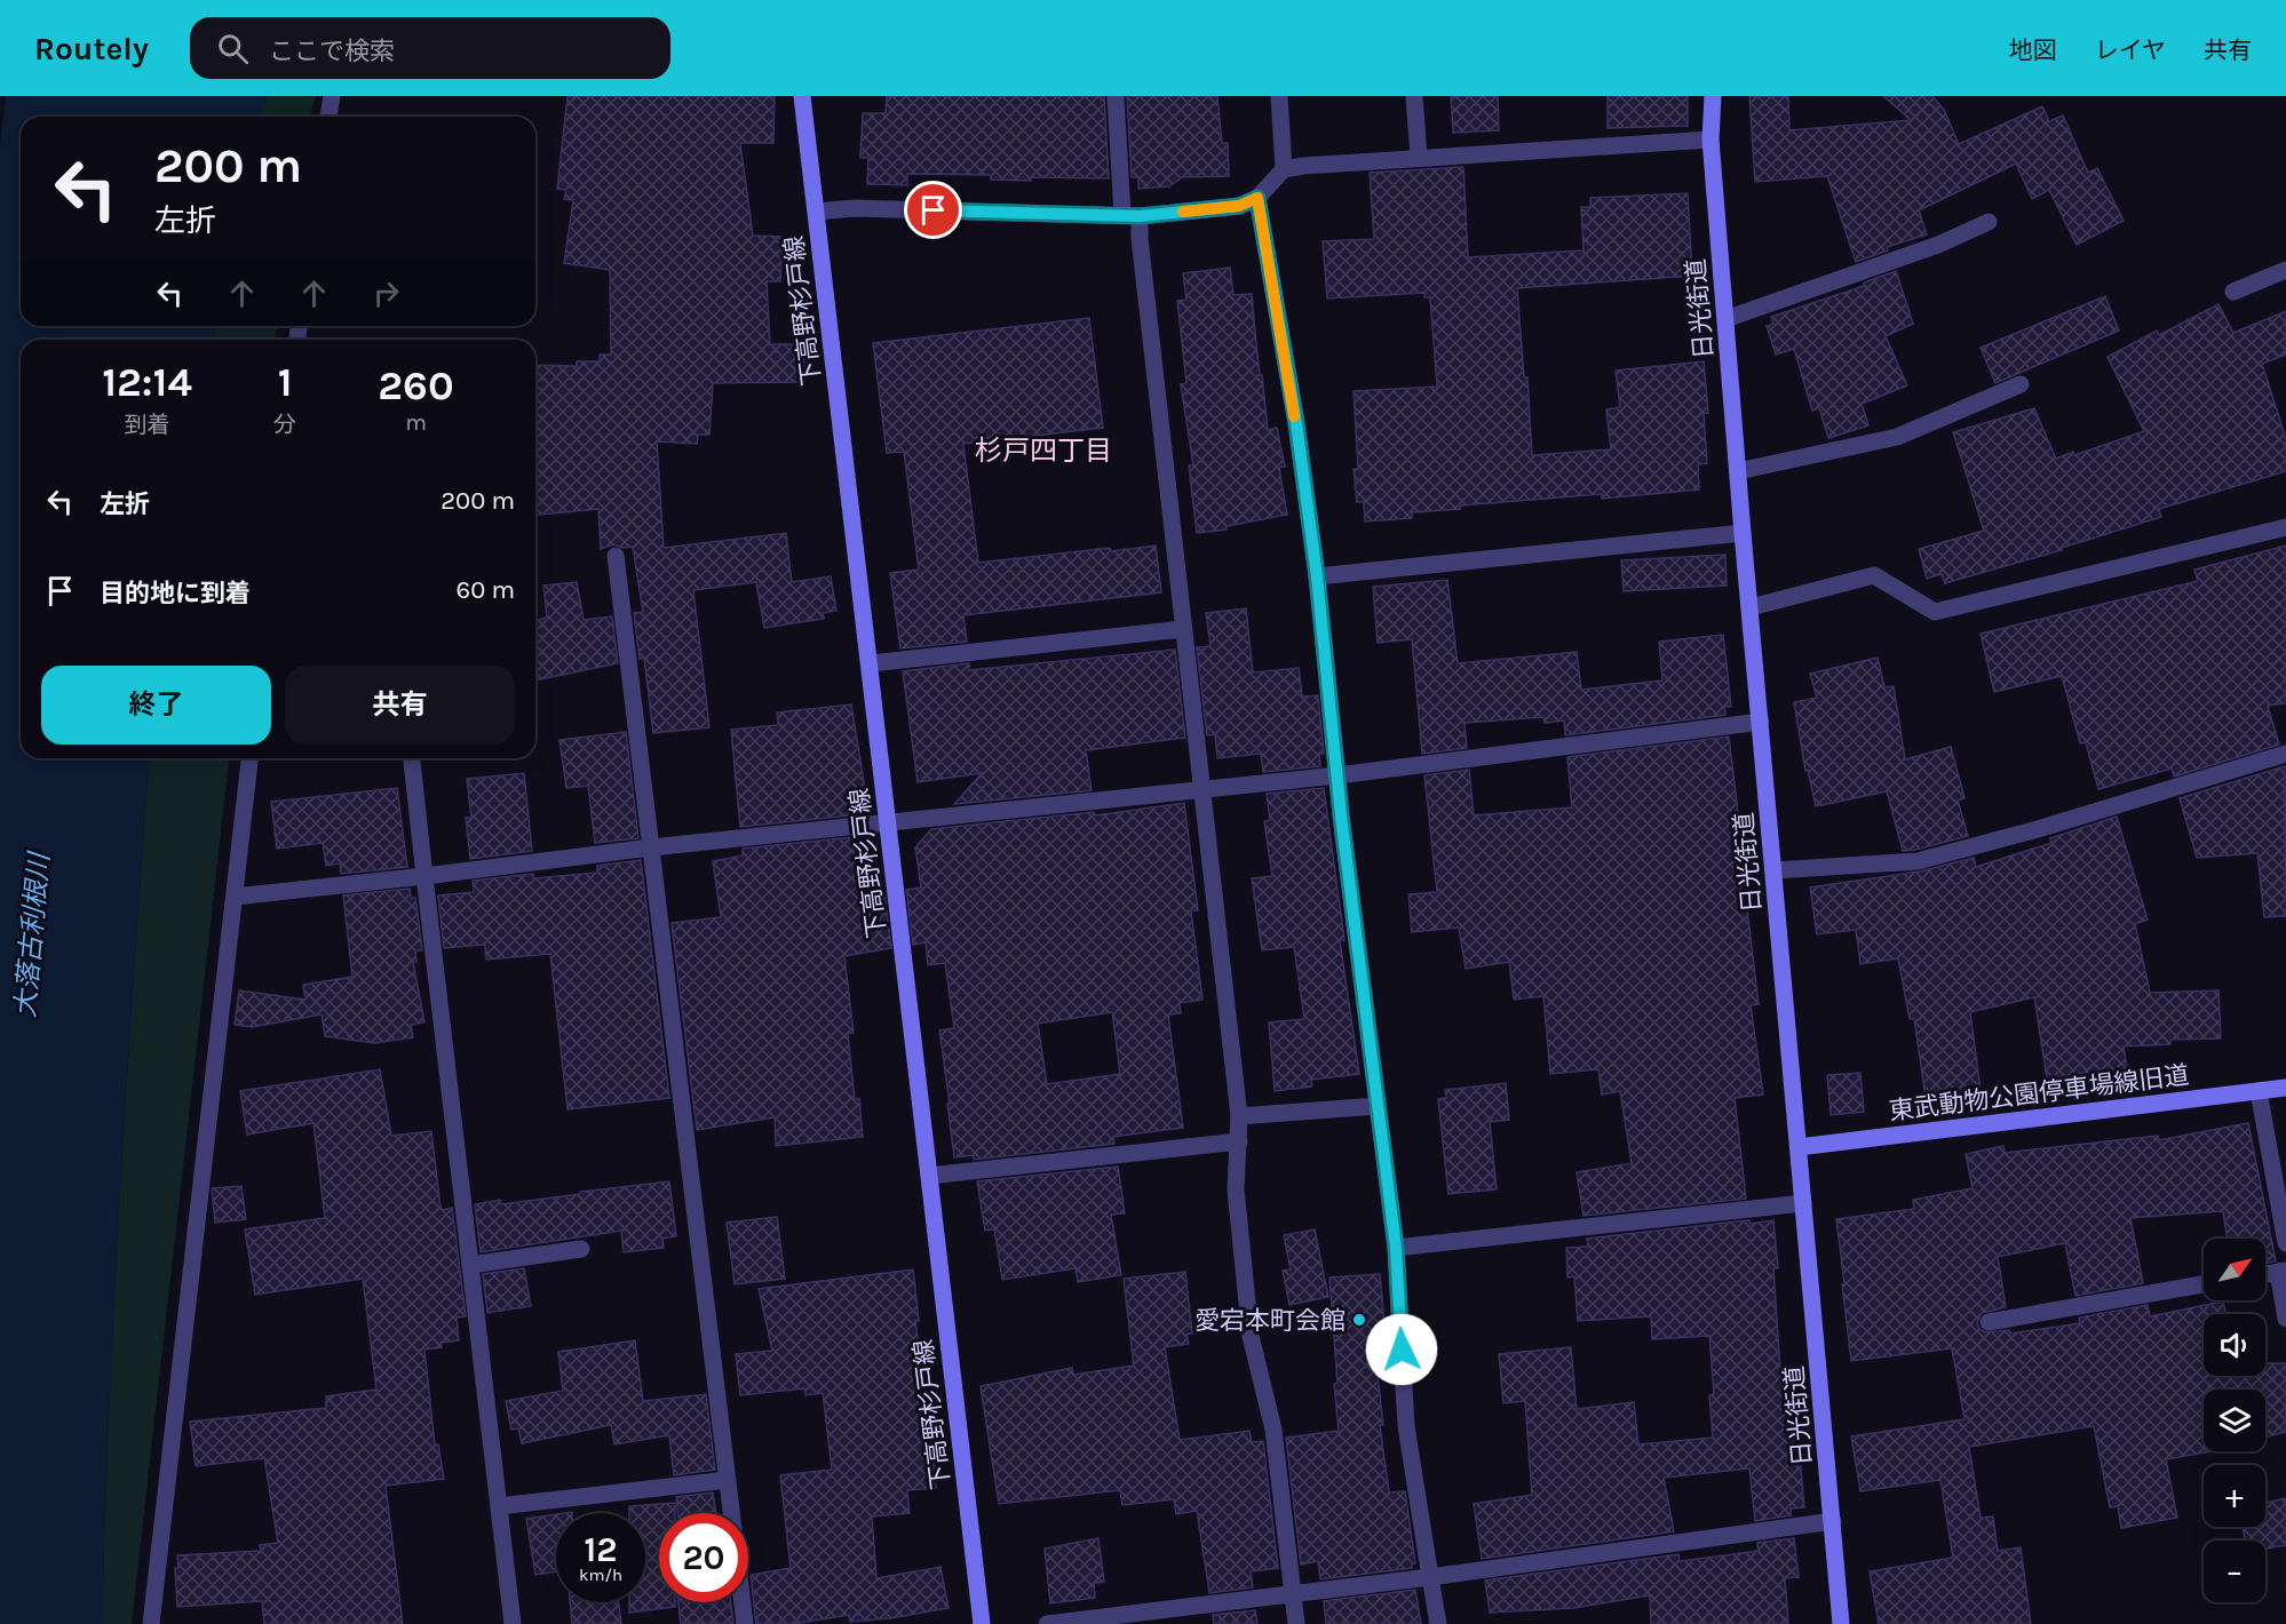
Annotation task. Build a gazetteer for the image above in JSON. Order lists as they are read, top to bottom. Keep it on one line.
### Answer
{"streets":{"street":["日光街道","下高野杉戸線","東武動物公園停車場線旧道"]},"crossings":[["日光街道","東武動物公園停車場線旧道"]],"districts":["杉戸四丁目"],"water":["大落古利根川"],"places":["愛宕本町会館"],"north":"top right","page":{"header":"Routely","search":"ここで検索","nav":["地図","レイヤ","共有"],"turn":["200 m","左折"],"eta":["12:14","到着","1","分","260","m"],"list":[{"name":"左折","value":"200 m"},{"name":"目的地に到着","value":"60 m"}],"buttons":["終了","共有"],"map_buttons":["+","−"],"speed":"12 km/h","limit":"20"}}
